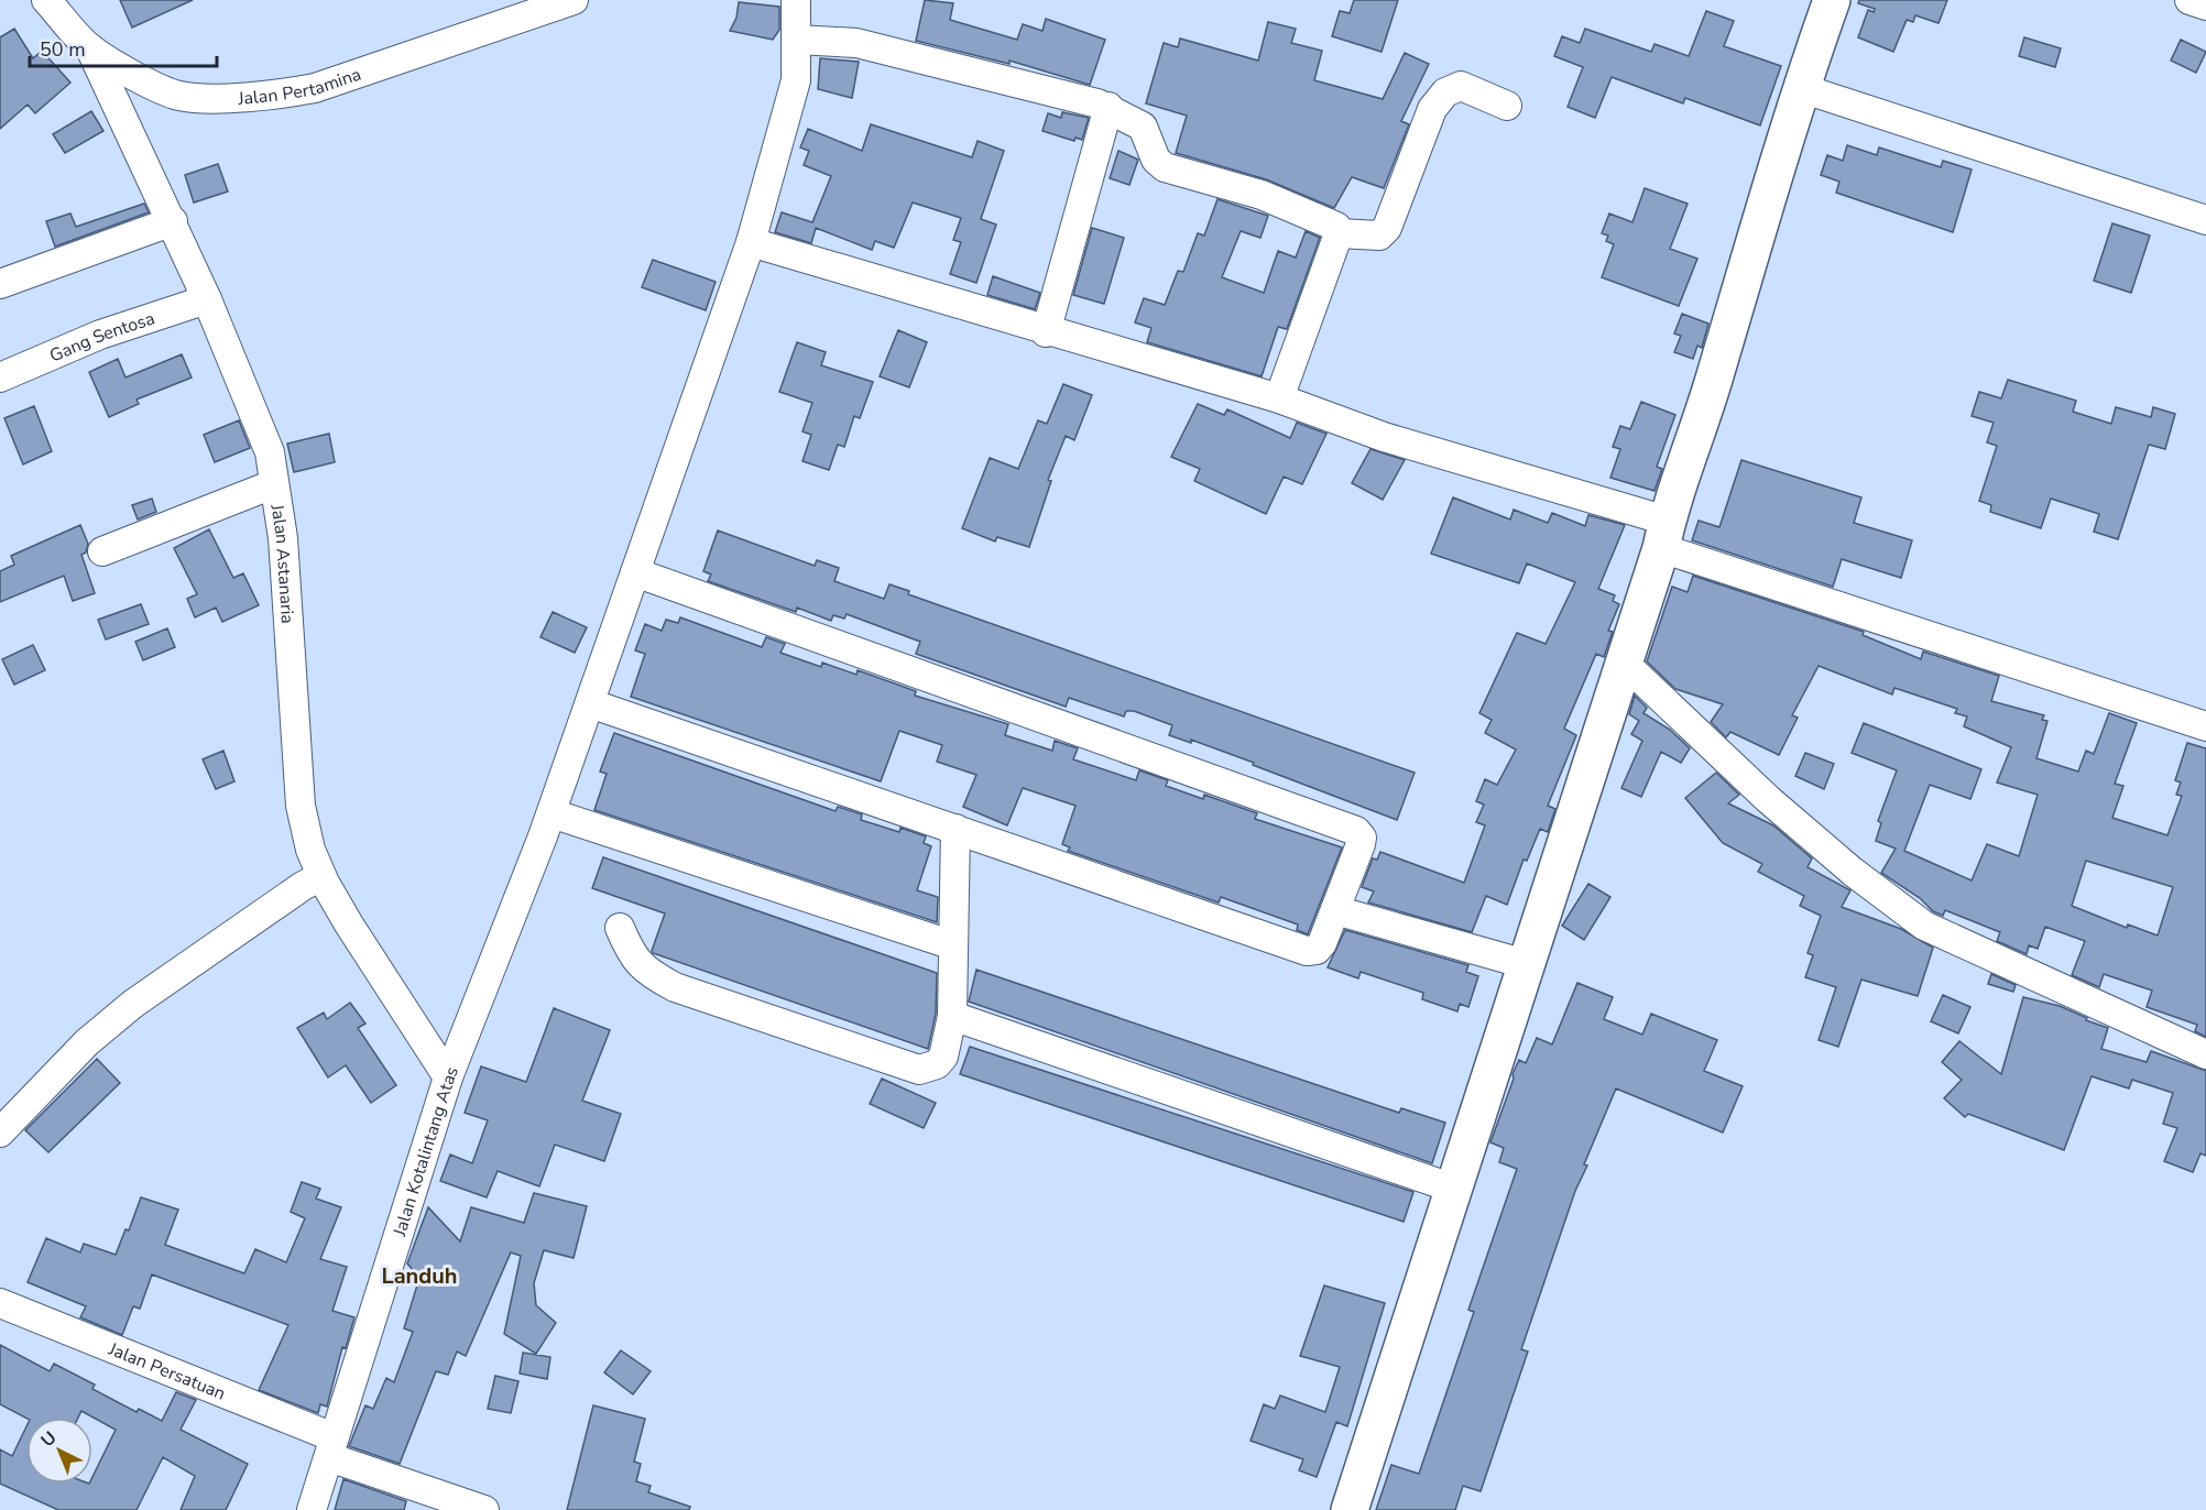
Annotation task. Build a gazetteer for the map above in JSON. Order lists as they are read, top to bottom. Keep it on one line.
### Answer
{"streets":{"street":["Jalan Pertamina","Gang Sentosa","Jalan Astanaria","Jalan Kotalintang Atas","Jalan Persatuan"]},"crossings":[["Jalan Pertamina","Jalan Astanaria"],["Gang Sentosa","Jalan Astanaria"],["Jalan Astanaria","Jalan Kotalintang Atas"],["Jalan Kotalintang Atas","Jalan Persatuan"]],"districts":["Landuh"],"scale_bar":"50 m","north":"top left"}
